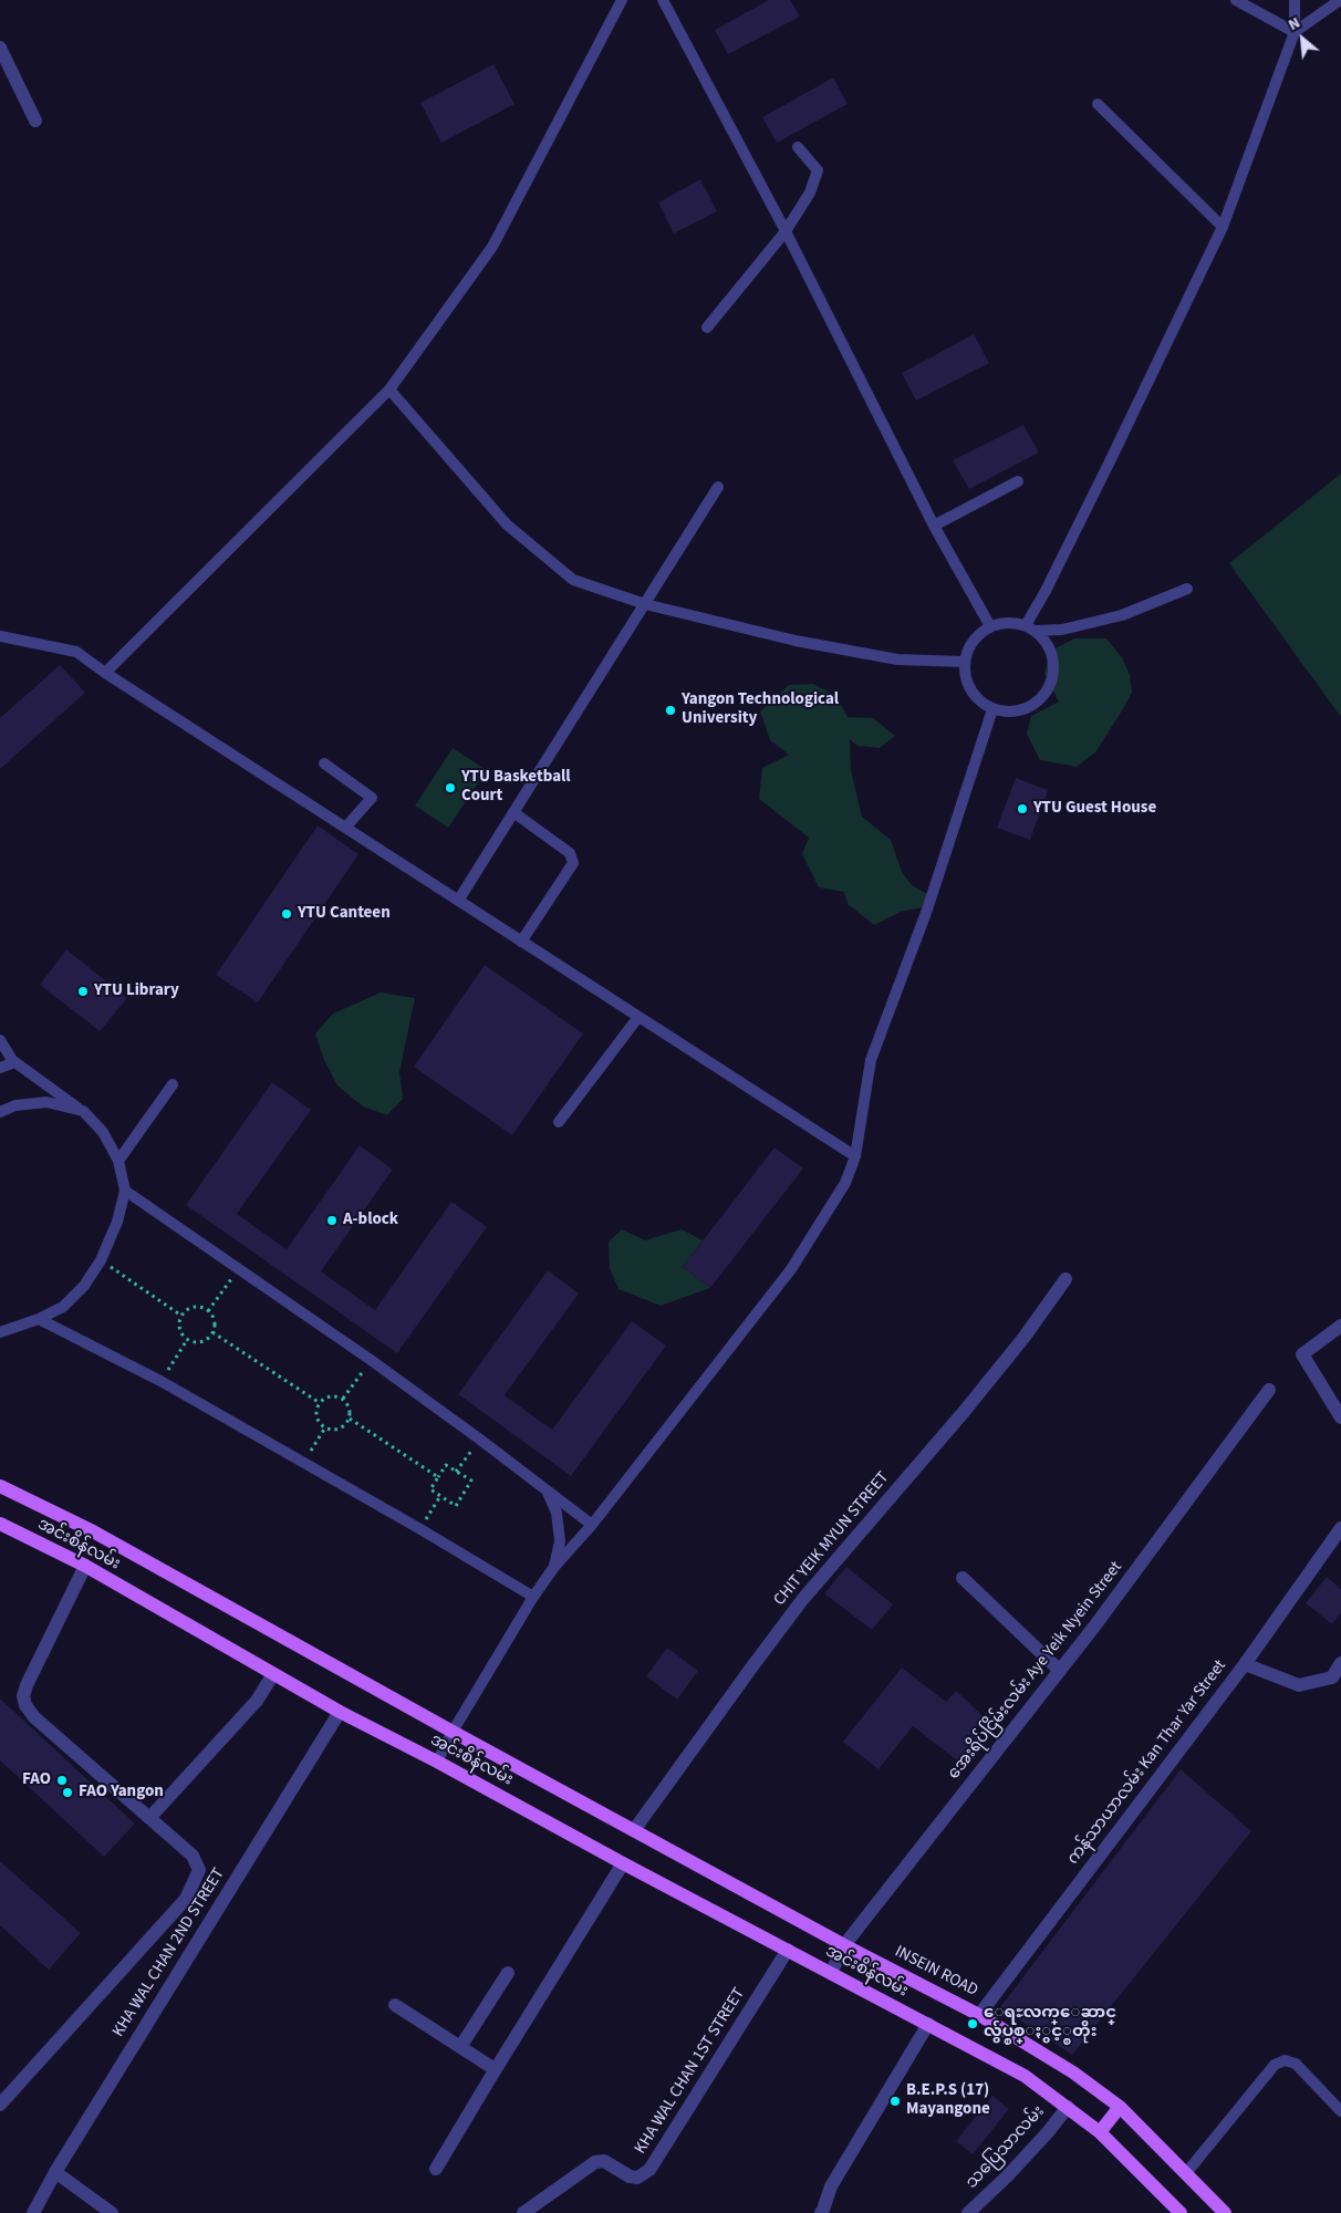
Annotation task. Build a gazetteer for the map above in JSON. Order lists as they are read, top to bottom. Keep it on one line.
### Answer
{"streets":{"main road":["အင်းစိန်လမ်း","INSEIN ROAD"],"street":["CHIT YEIK MYUN STREET","အေးရိပ်ငြိမ်းလမ်း Aye Yeik Nyein Street","ကန်သာယာလမ်း Kan Thar Yar Street","KHA WAL CHAN 2ND STREET","KHA WAL CHAN 1ST STREET","သပြေသာလမ်း"]},"crossings":[["CHIT YEIK MYUN STREET","အင်းစိန်လမ်း"],["အင်းစိန်လမ်း","အေးရိပ်ငြိမ်းလမ်း Aye Yeik Nyein Street"],["အင်းစိန်လမ်း","KHA WAL CHAN 2ND STREET"],["အင်းစိန်လမ်း","INSEIN ROAD"],["အင်းစိန်လမ်း","KHA WAL CHAN 1ST STREET"],["အေးရိပ်ငြိမ်းလမ်း Aye Yeik Nyein Street","INSEIN ROAD"],["ကန်သာယာလမ်း Kan Thar Yar Street","INSEIN ROAD"]],"places":["Yangon Technological University","YTU Basketball Court","YTU Guest House","YTU Canteen","YTU Library","A-block","FAO","FAO Yangon","ေရႊလက္ေဆာင္ လ်ွပ္စစ္ႏွင့္စတိုး","B.E.P.S (17) Mayangone"],"north":"top left"}
